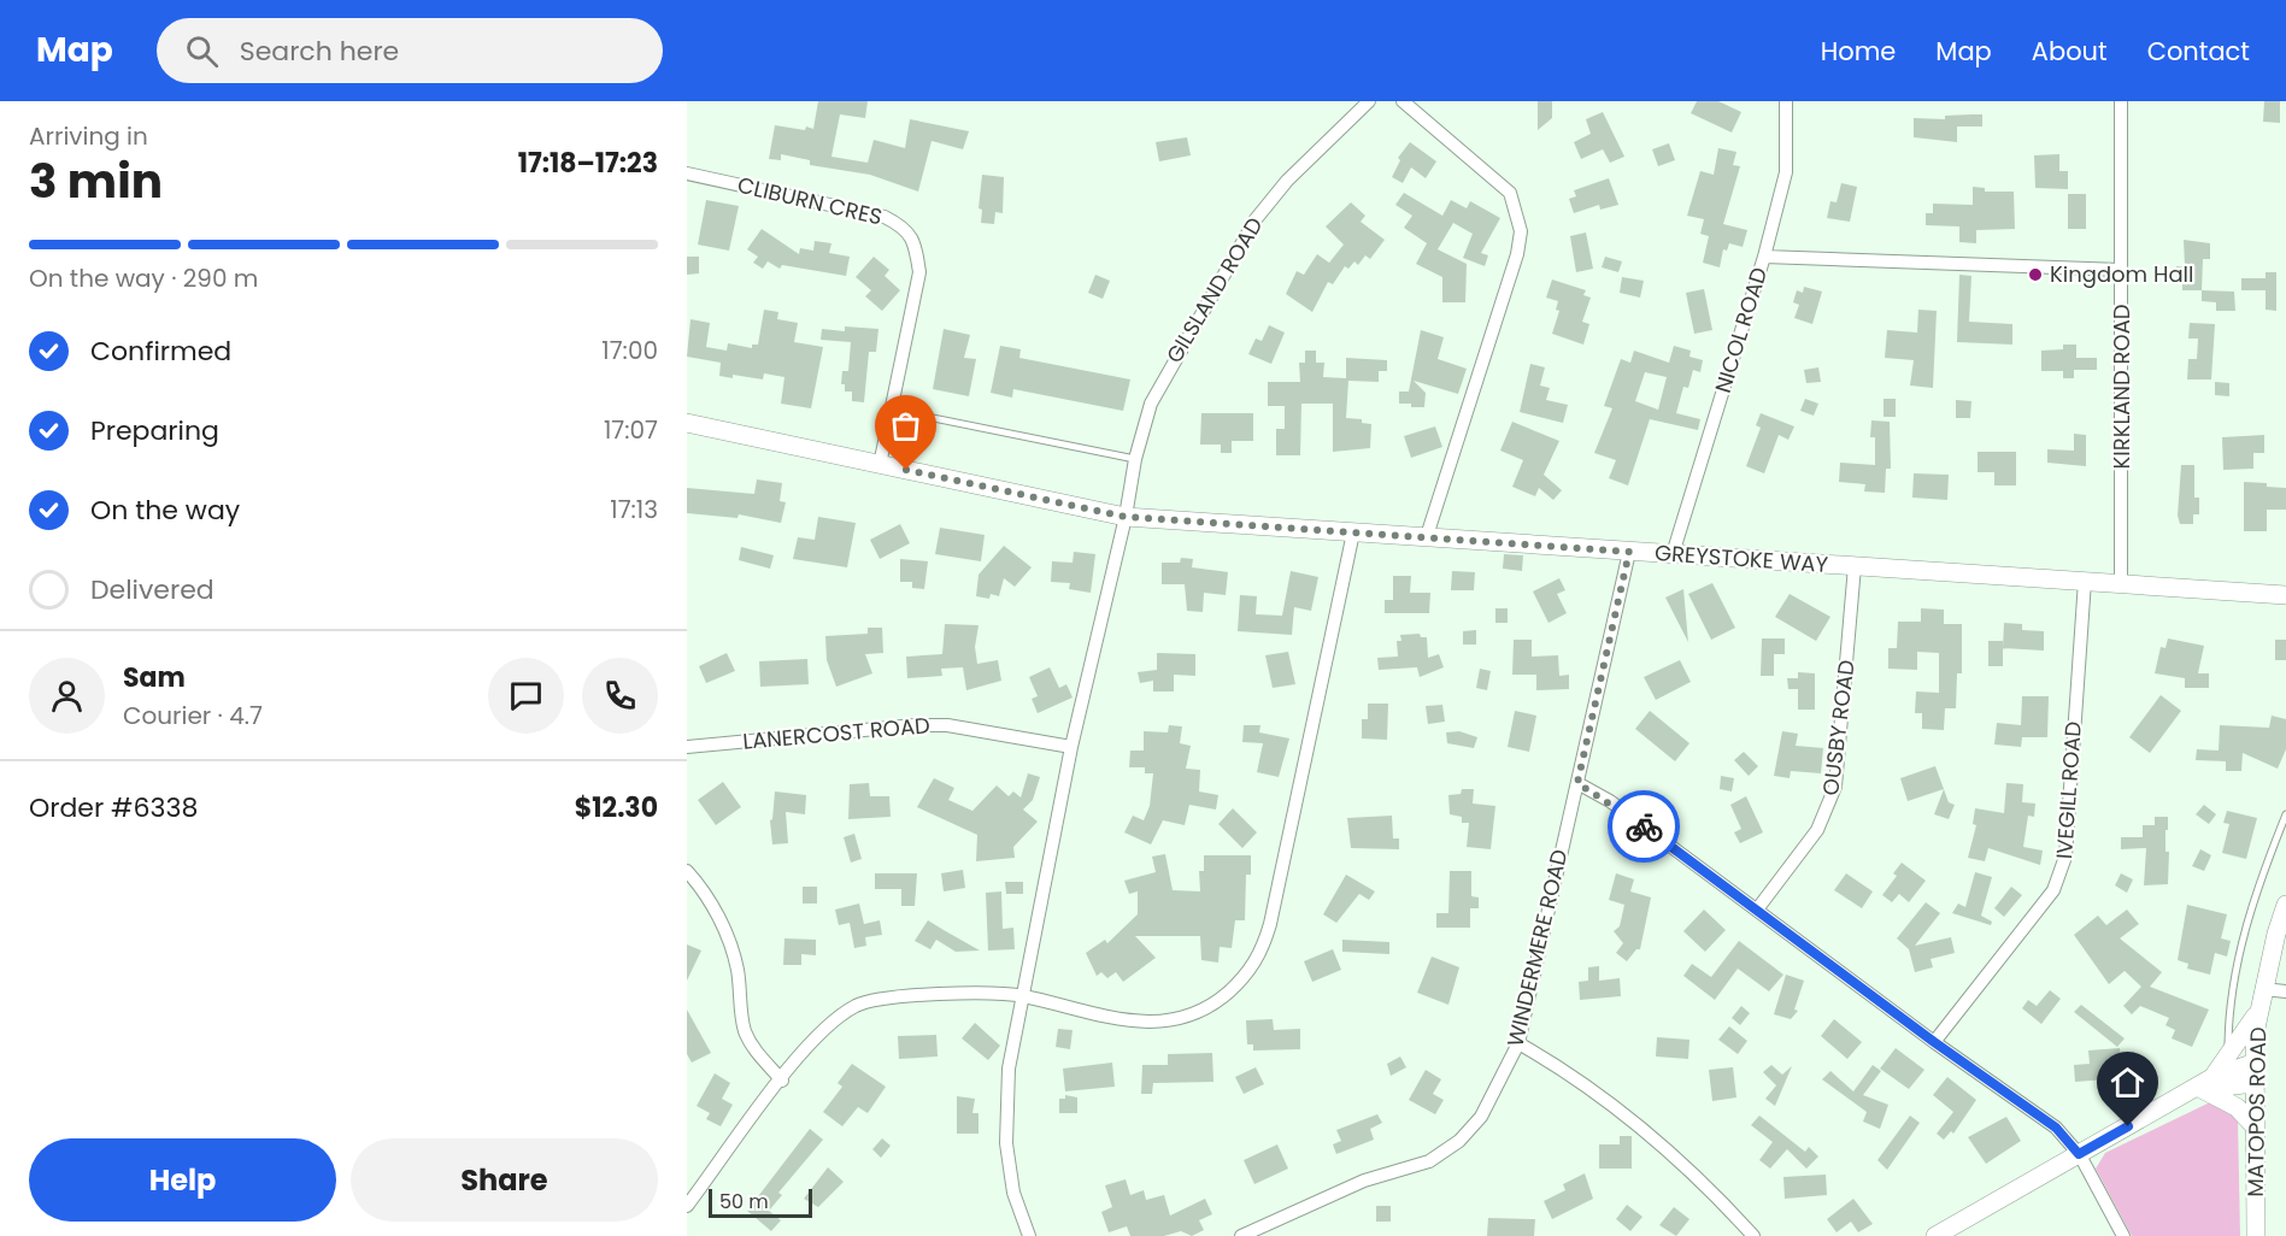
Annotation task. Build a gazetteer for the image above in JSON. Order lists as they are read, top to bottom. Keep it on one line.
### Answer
{"streets":{"street":["CLIBURN CRES","GILSLAND ROAD","NICOL ROAD","KIRKLAND ROAD","GREYSTOKE WAY","OUSBY ROAD","LANERCOST ROAD","IVEGILL ROAD","WINDERMERE ROAD","MATOPOS ROAD"]},"crossings":[["CLIBURN CRES","GREYSTOKE WAY"],["GILSLAND ROAD","GREYSTOKE WAY"],["GILSLAND ROAD","LANERCOST ROAD"],["NICOL ROAD","GREYSTOKE WAY"],["KIRKLAND ROAD","GREYSTOKE WAY"],["GREYSTOKE WAY","OUSBY ROAD"],["GREYSTOKE WAY","IVEGILL ROAD"],["GREYSTOKE WAY","WINDERMERE ROAD"]],"places":["Kingdom Hall"],"scale_bar":"50 m","page":{"header":"Map","search":"Search here","nav":["Home","Map","About","Contact"],"heading":["3 min","Arriving in","17:18–17:23"],"panel":["Sam","Courier · 4.7","Order #6338","$12.30"],"bar":"On the way · 290 m","list":[["Confirmed","17:00"],["Preparing","17:07"],["On the way","17:13"],"Delivered"],"buttons":["Help","Share"],"scale":"50 m"}}
